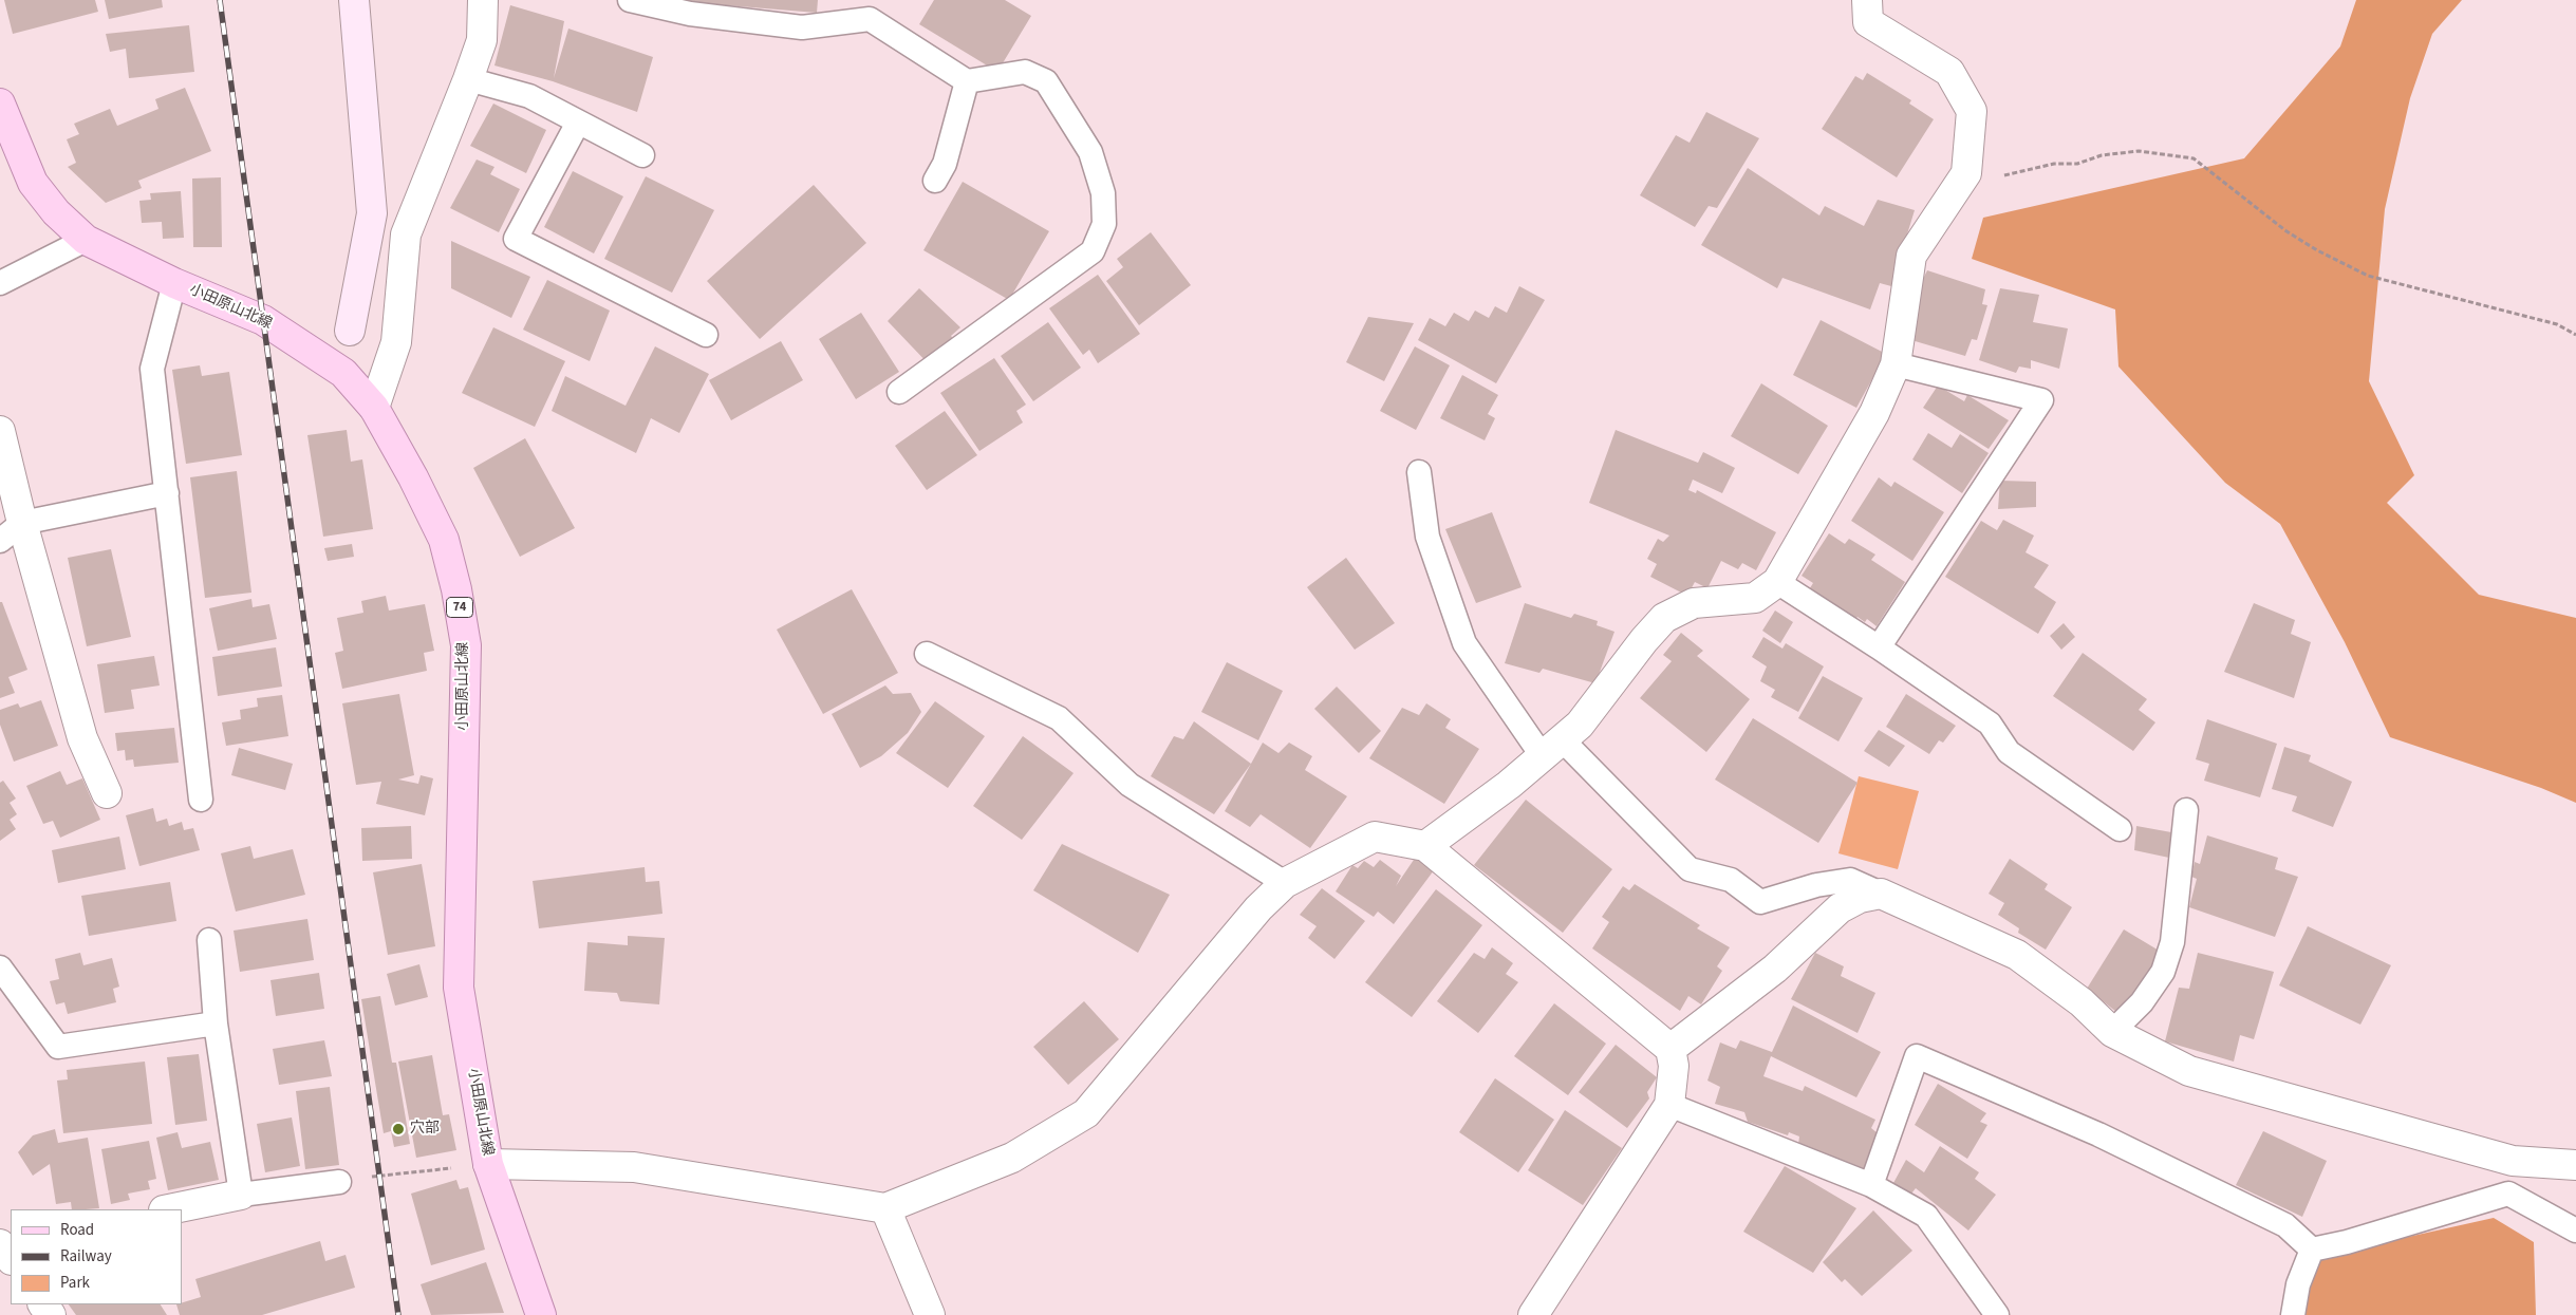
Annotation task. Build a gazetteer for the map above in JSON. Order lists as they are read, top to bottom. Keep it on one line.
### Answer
{"streets":{"main road":["小田原山北線","74"]},"places":["穴部"],"legend":["Road","Railway","Park"]}
